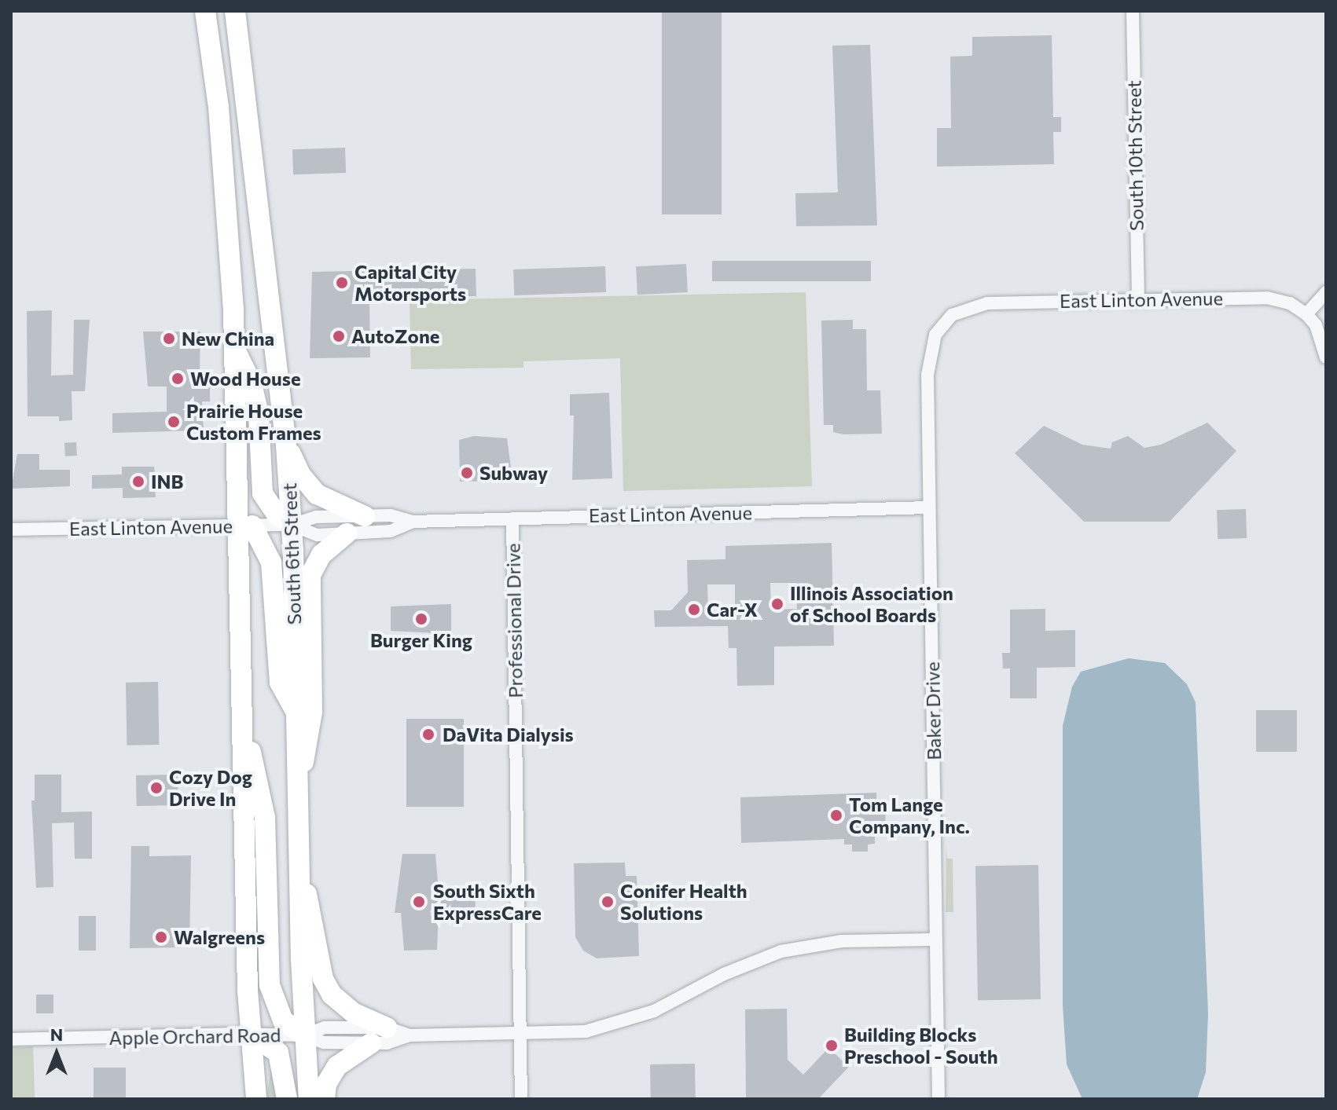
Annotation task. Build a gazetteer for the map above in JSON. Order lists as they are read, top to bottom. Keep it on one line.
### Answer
{"streets":{"main road":["South 6th Street"],"street":["South 10th Street","East Linton Avenue","Professional Drive","Baker Drive","Apple Orchard Road"]},"crossings":[["South 10th Street","East Linton Avenue"],["East Linton Avenue","South 6th Street"],["East Linton Avenue","Professional Drive"],["East Linton Avenue","Baker Drive"],["South 6th Street","Apple Orchard Road"],["Professional Drive","Apple Orchard Road"],["Baker Drive","Apple Orchard Road"]],"places":["Capital City Motorsports","AutoZone","New China","Wood House","Prairie House Custom Frames","Subway","INB","Illinois Association of School Boards","Car-X","Burger King","DaVita Dialysis","Cozy Dog Drive In","Tom Lange Company, Inc.","South Sixth ExpressCare","Conifer Health Solutions","Walgreens","Building Blocks Preschool - South"],"north":"top"}
